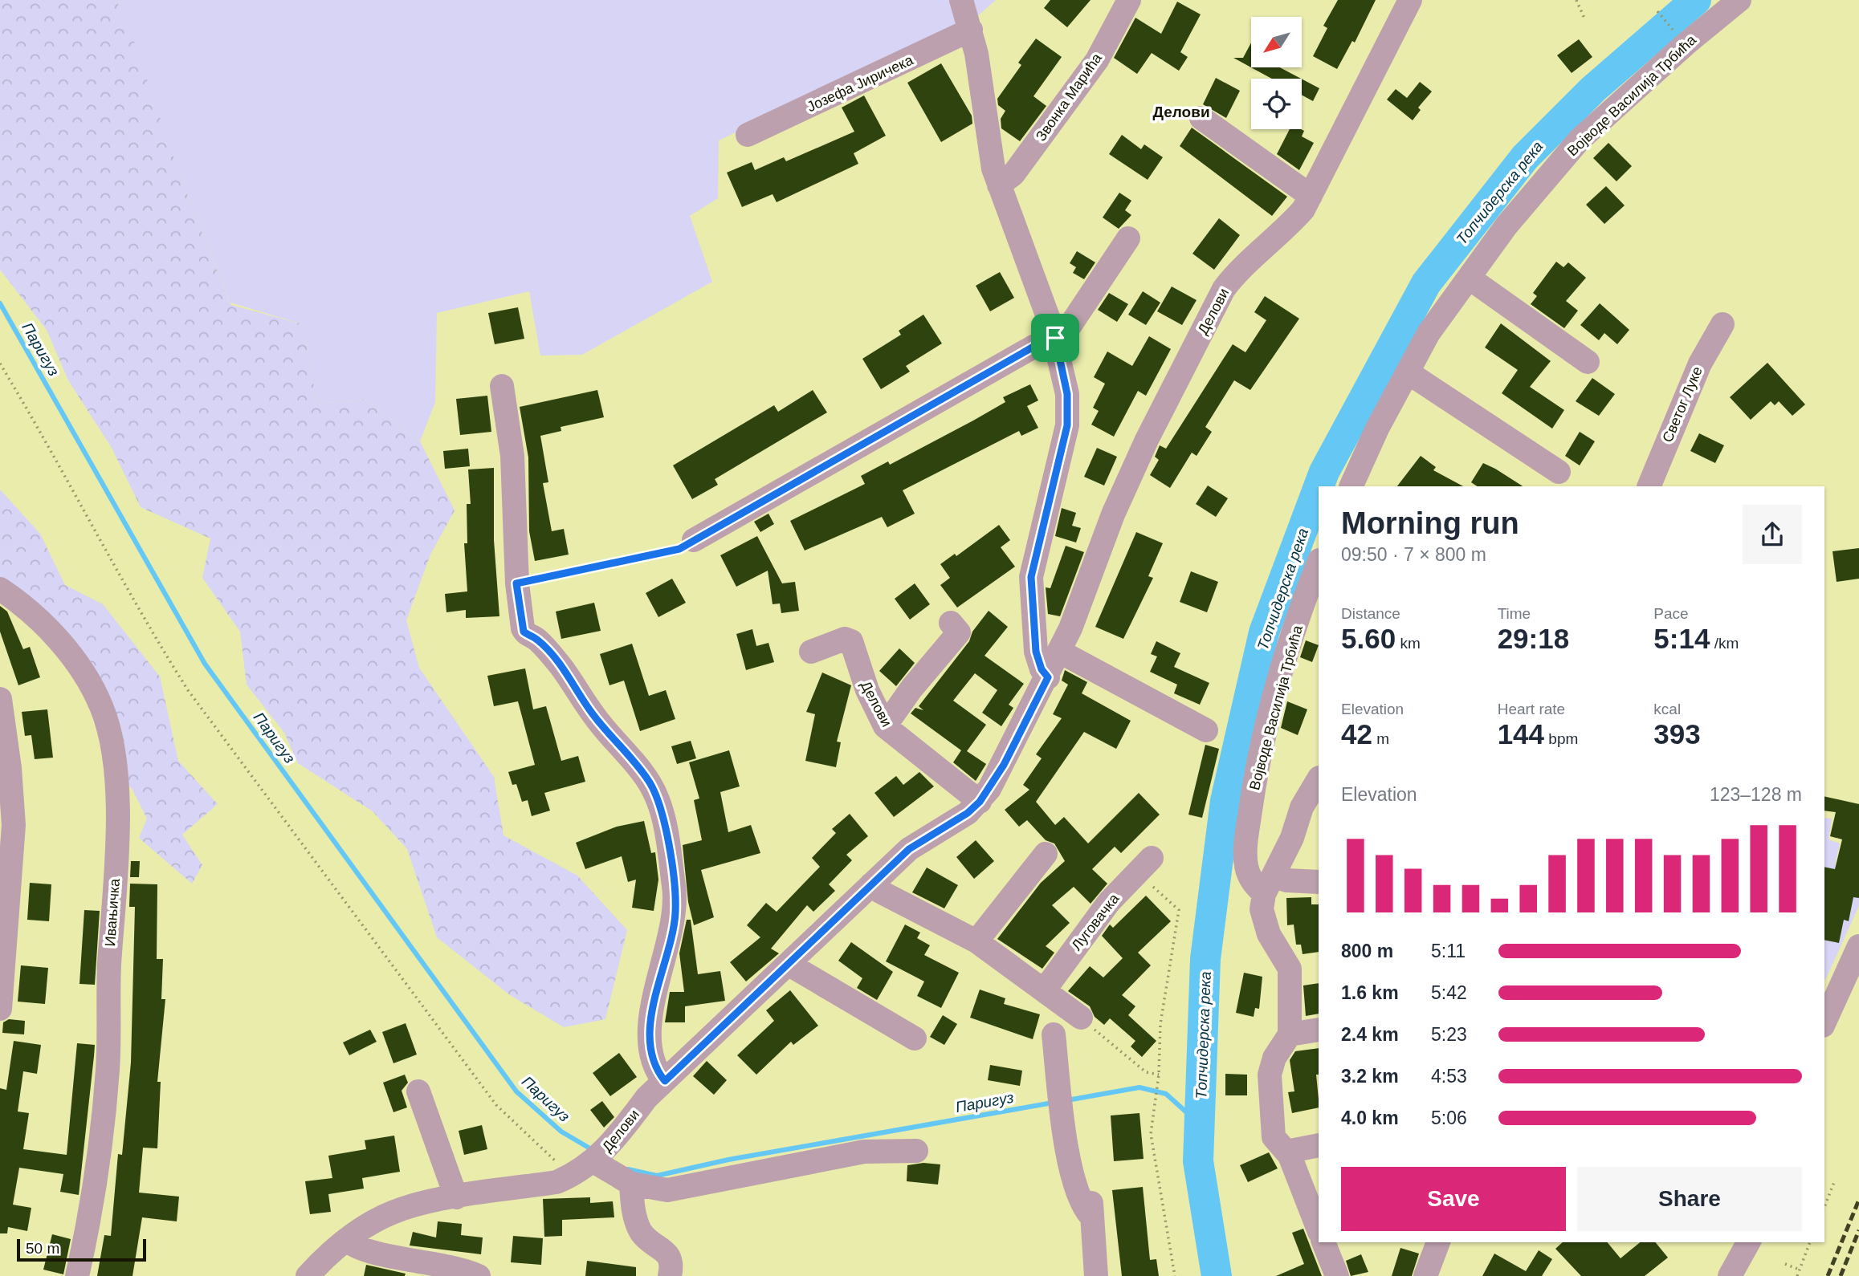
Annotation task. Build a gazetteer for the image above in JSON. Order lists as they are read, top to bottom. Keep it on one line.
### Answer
{"streets":{"street":["Јозефа Јиричека","Војводе Василија Трбића","Звонка Марића","Делови","Светог Луке","Ивањичка","Луговачка"]},"districts":["Делови"],"water":["Топчидерска река","Паригуз"],"scale_bar":"50 m","north":"bottom left","page":{"heading":["Morning run","09:50 · 7 × 800 m"],"stats":[["Distance","5.60 km"],["Time","29:18"],["Pace","5:14 /km"],["Elevation","42 m"],["Heart rate","144 bpm"],["kcal","393"]],"chart":["Elevation","123–128 m"],"list":[{"name":"800 m","note":"5:11"},{"name":"1.6 km","note":"5:42"},{"name":"2.4 km","note":"5:23"},{"name":"3.2 km","note":"4:53"},{"name":"4.0 km","note":"5:06"}],"buttons":["Save","Share"],"scale":"50 m"}}
